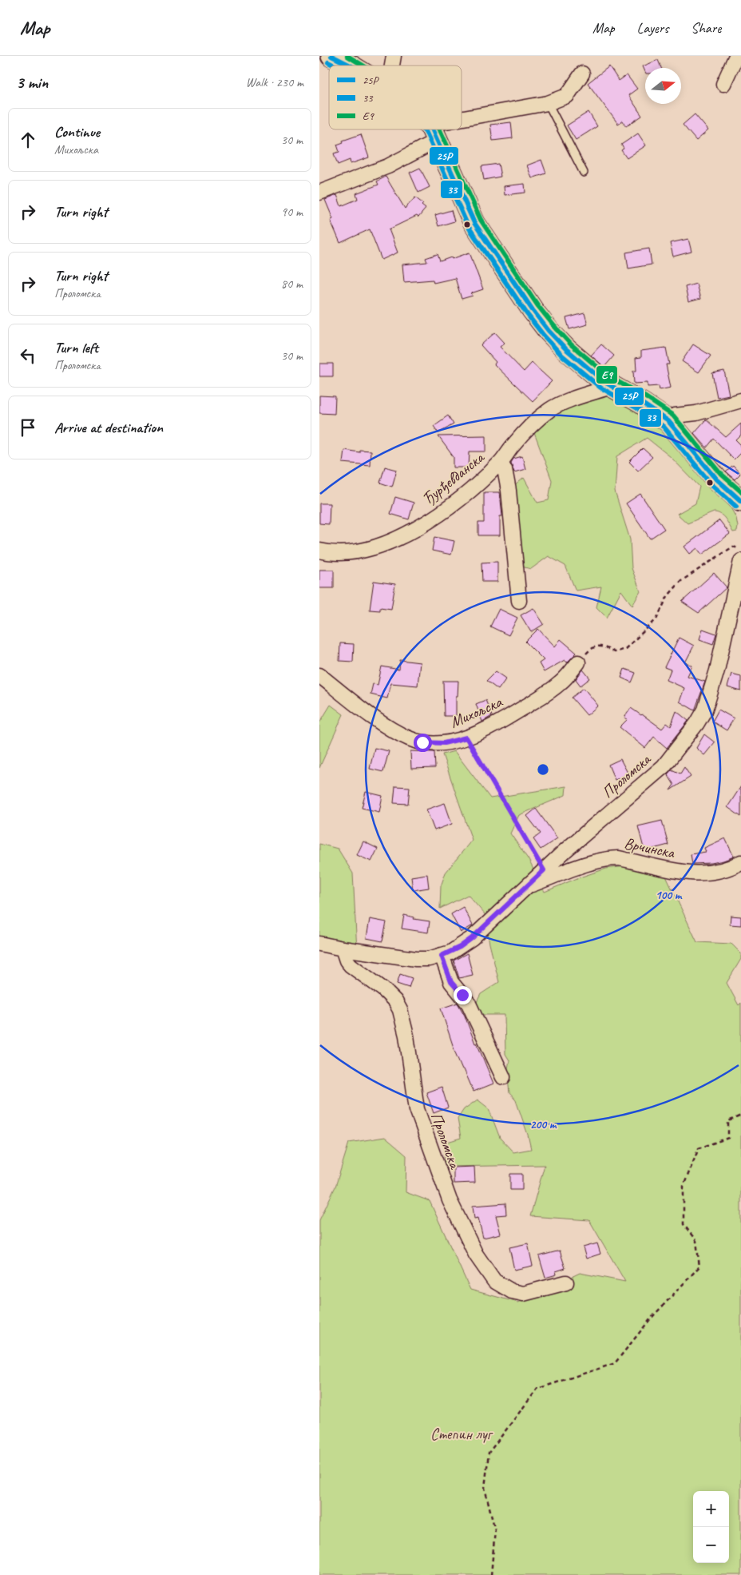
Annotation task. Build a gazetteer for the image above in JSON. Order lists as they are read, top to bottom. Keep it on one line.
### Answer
{"streets":{"street":["Ђурђевданска","Михољска","Проломска","Врчинска"]},"crossings":[["Проломска","Врчинска"]],"parks":["Степин луг"],"lines":["transit line 25P","transit line E9","transit line 33"],"legend":["25P","33","E9"],"north":"right","page":{"header":"Map","nav":["Map","Layers","Share"],"heading":["3 min","Walk · 230 m"],"list":[["Continue","Михољска","30 m"],["Turn right","90 m"],["Turn right","Проломска","80 m"],["Turn left","Проломска","30 m"],"Arrive at destination"],"map_buttons":["+","−"]},"rings":["100 m","200 m"]}
